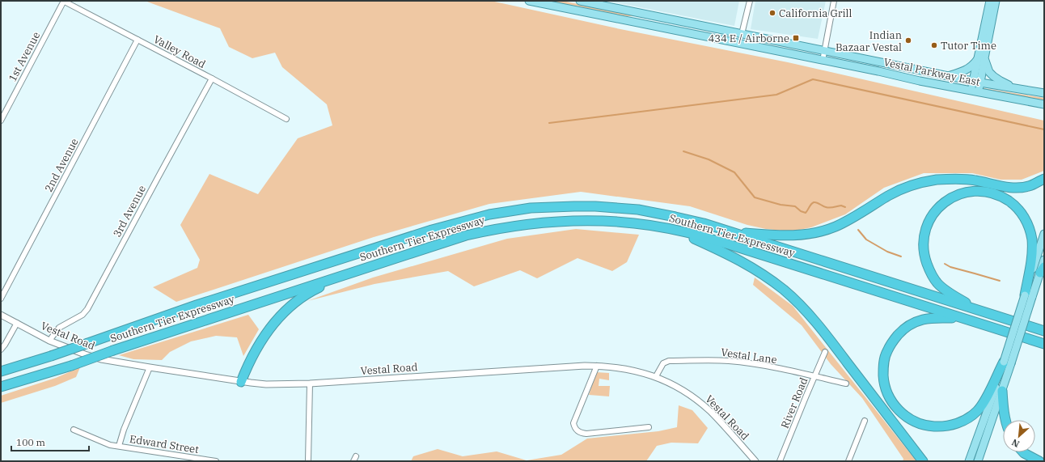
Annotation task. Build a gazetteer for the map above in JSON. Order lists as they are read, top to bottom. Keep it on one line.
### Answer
{"streets":{"highway":["Southern Tier Expressway"],"main road":["Vestal Parkway East"],"street":["Valley Road","1st Avenue","2nd Avenue","3rd Avenue","Vestal Road","Vestal Lane","River Road","Edward Street"]},"crossings":[["Valley Road","1st Avenue"],["Valley Road","2nd Avenue"],["Valley Road","3rd Avenue"],["3rd Avenue","Vestal Road"],["Vestal Road","Vestal Lane"],["Vestal Lane","River Road"]],"places":{"other":["California Grill","Indian Bazaar Vestal","Tutor Time"],"transit":["434 E / Airborne"]},"scale_bar":"100 m","north":"bottom left"}
